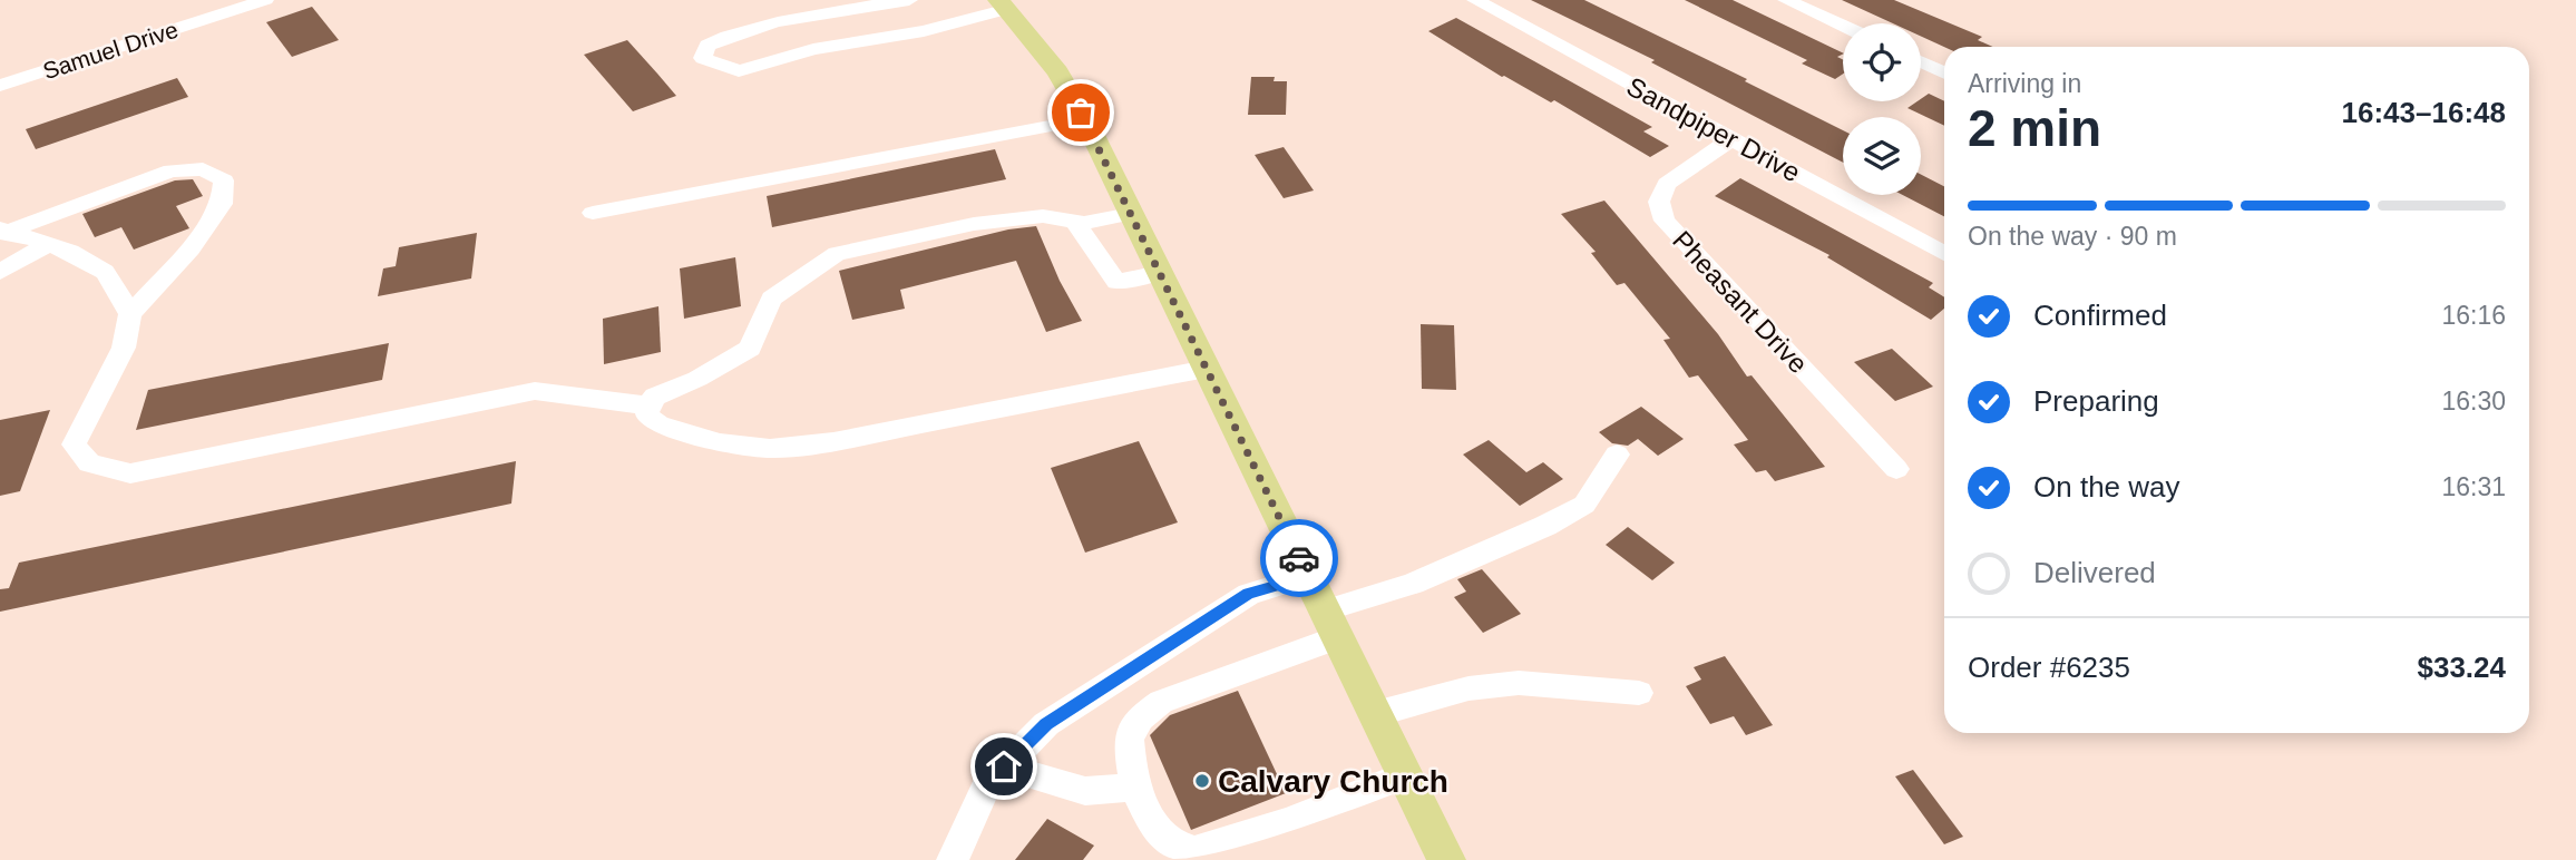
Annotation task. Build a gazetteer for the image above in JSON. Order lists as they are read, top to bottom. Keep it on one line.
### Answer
{"streets":{"street":["Samuel Drive","Sandpiper Drive","Pheasant Drive"]},"crossings":[["Sandpiper Drive","Pheasant Drive"]],"places":["Calvary Church"],"page":{"heading":["2 min","Arriving in","16:43–16:48"],"panel":["Order #6235","$33.24"],"bar":"On the way · 90 m","list":[["Confirmed","16:16"],["Preparing","16:30"],["On the way","16:31"],"Delivered"]}}
